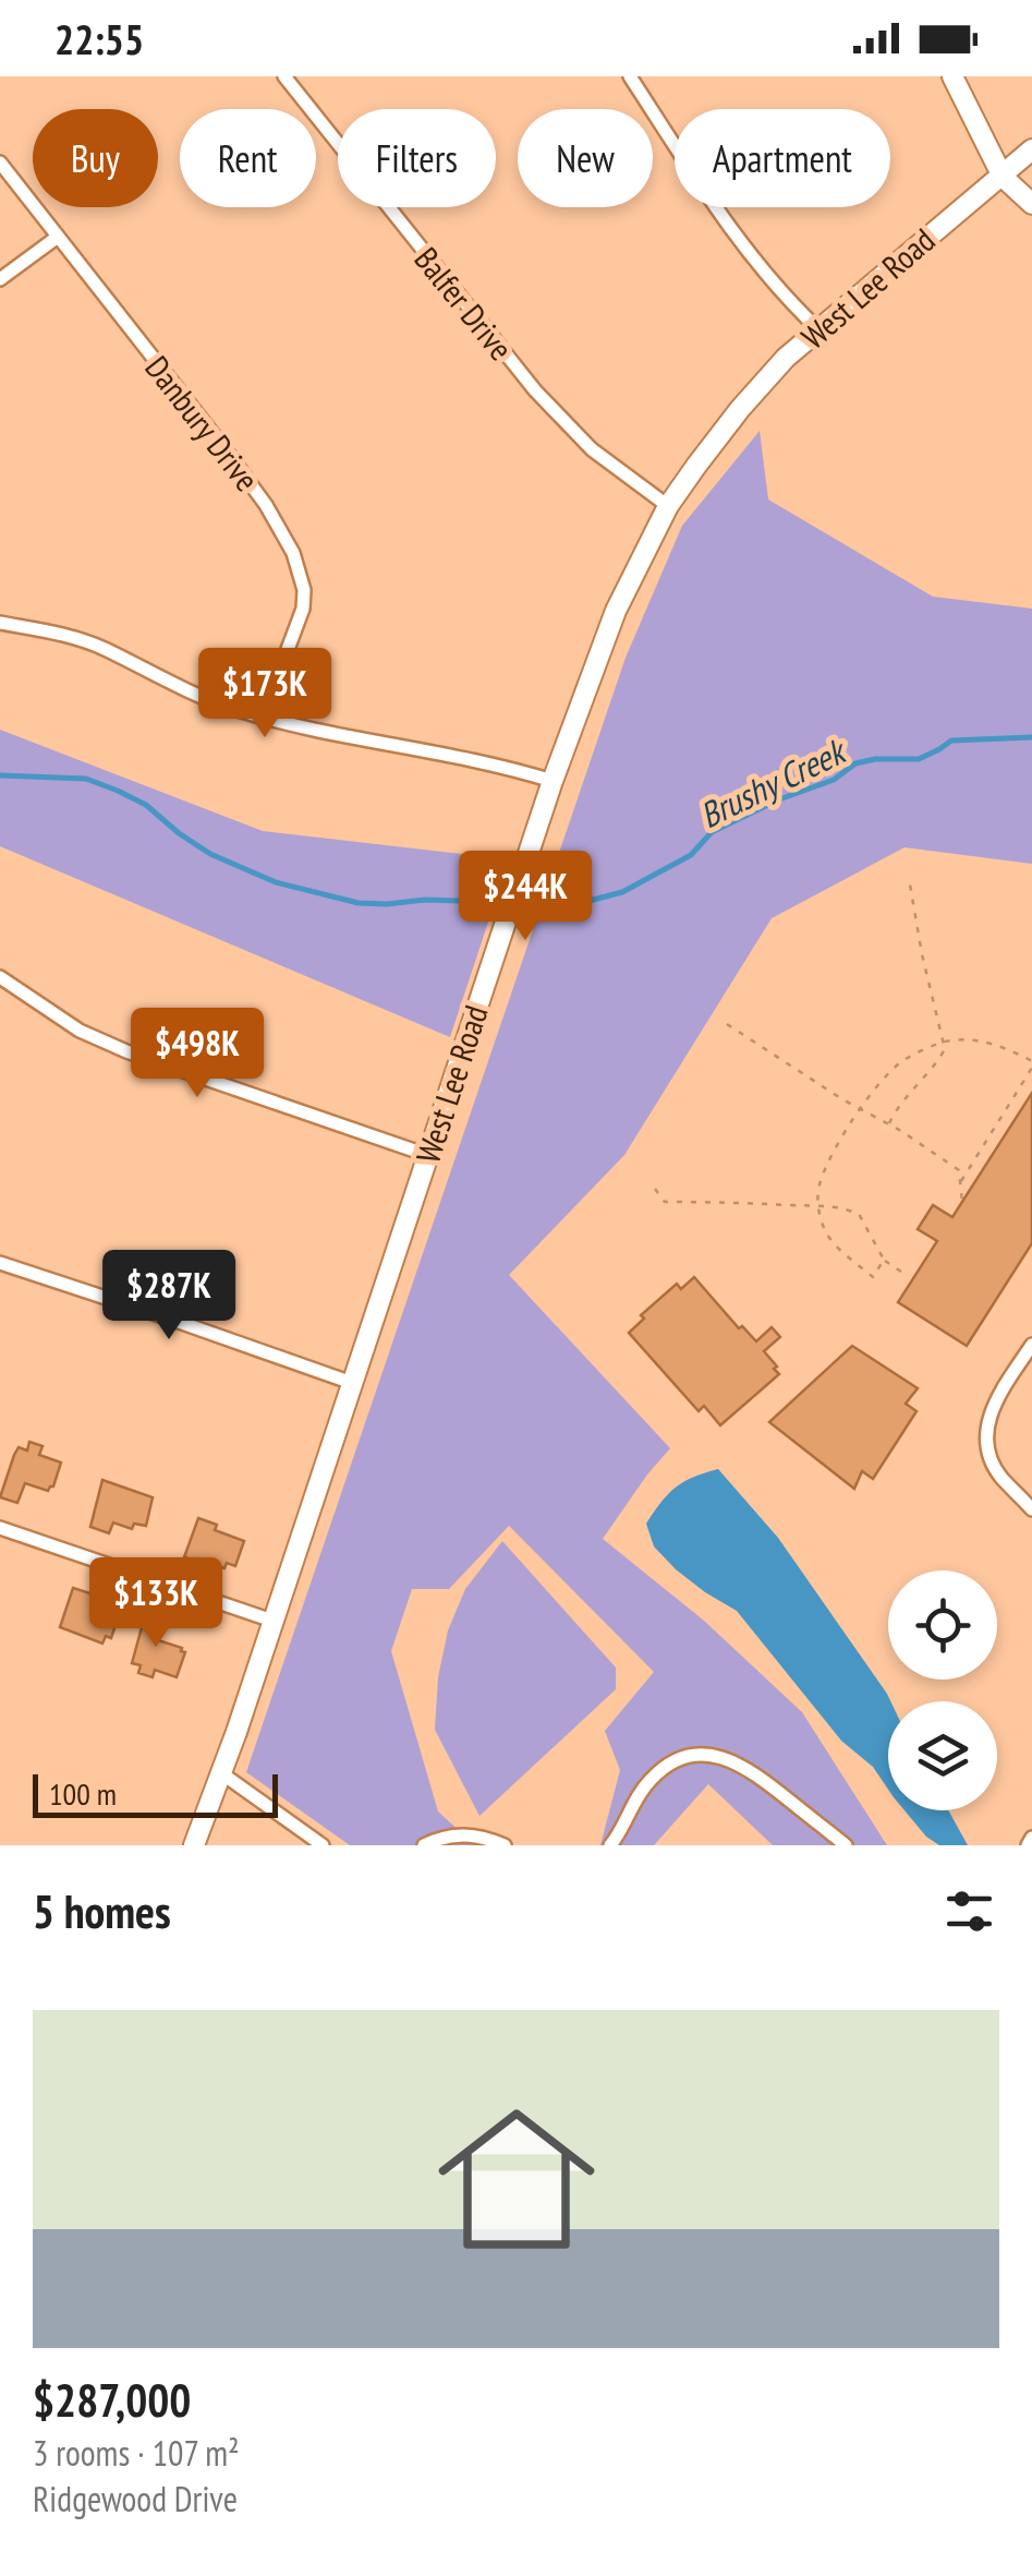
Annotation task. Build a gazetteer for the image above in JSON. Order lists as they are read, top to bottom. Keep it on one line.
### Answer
{"streets":{"street":["West Lee Road","Balfer Drive","Danbury Drive"]},"crossings":[["West Lee Road","Balfer Drive"]],"water":["Brushy Creek"],"scale_bar":"100 m","page":{"status":"22:55","chip":["Buy","Rent","Filters","New","Apartment"],"price":["$173K","$244K","$498K","$287K","$133K"],"scale":"100 m","heading":"5 homes","list":[{"name":"$287,000","note":"3 rooms · 107 m² · Ridgewood Drive"}]}}
